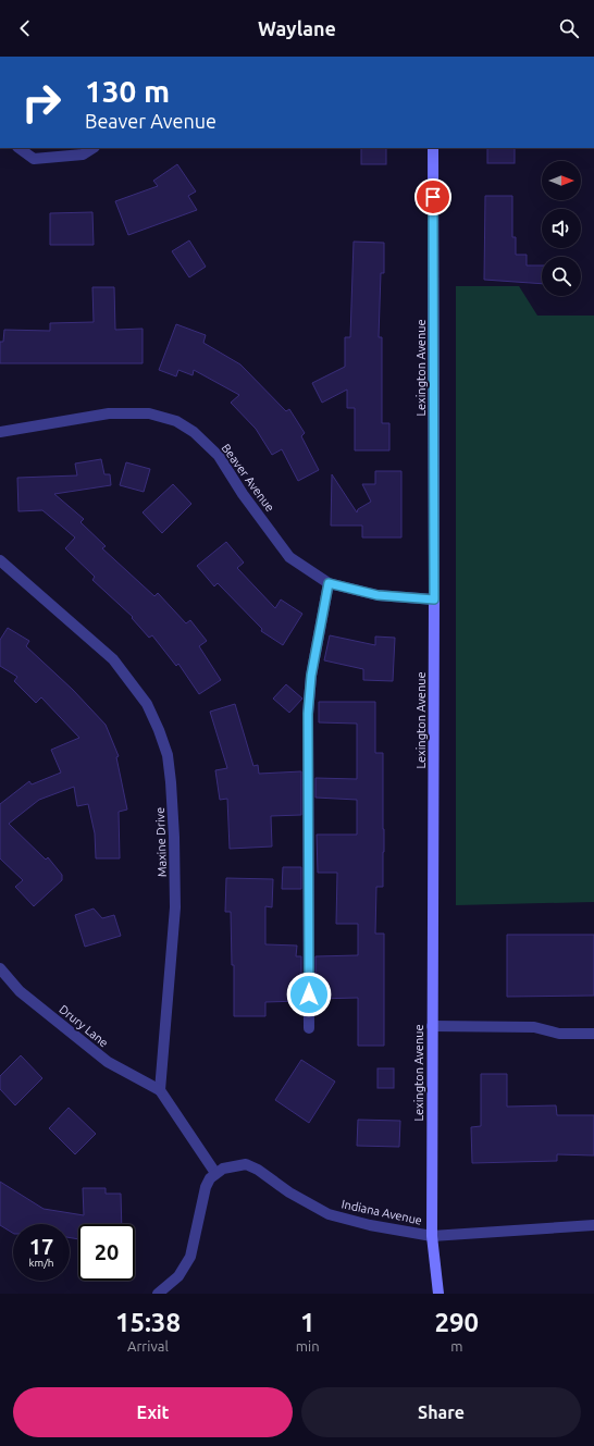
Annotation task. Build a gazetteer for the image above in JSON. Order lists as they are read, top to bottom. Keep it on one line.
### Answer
{"streets":{"street":["Lexington Avenue","Beaver Avenue","Maxine Drive","Drury Lane","Indiana Avenue"]},"crossings":[["Lexington Avenue","Beaver Avenue"],["Lexington Avenue","Indiana Avenue"],["Maxine Drive","Drury Lane"]],"north":"right","page":{"header":"Waylane","turn":["130 m","Beaver Avenue"],"speed":"17 km/h","limit":"20","eta":["15:38","Arrival","1","min","290","m"],"buttons":["Exit","Share"]}}
